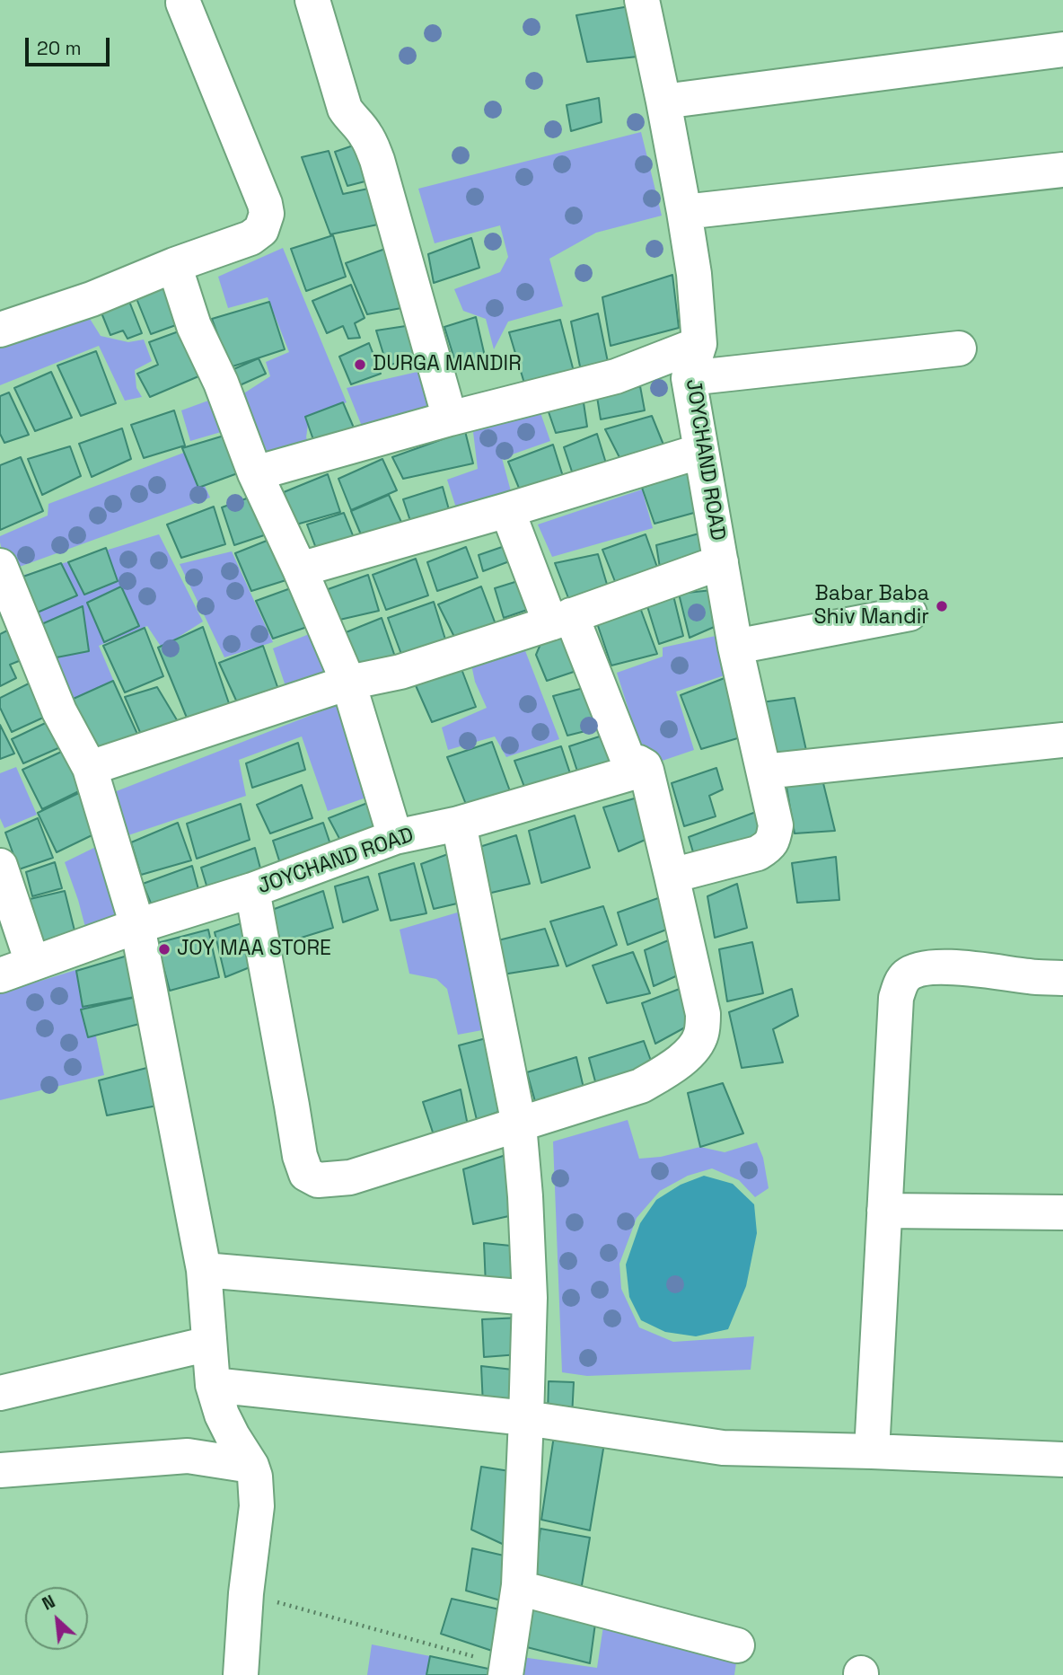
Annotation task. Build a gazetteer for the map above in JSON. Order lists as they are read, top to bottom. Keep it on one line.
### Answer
{"streets":{"street":["JOYCHAND ROAD"]},"places":["DURGA MANDIR","Babar Baba Shiv Mandir","JOY MAA STORE"],"scale_bar":"20 m","north":"top left"}
